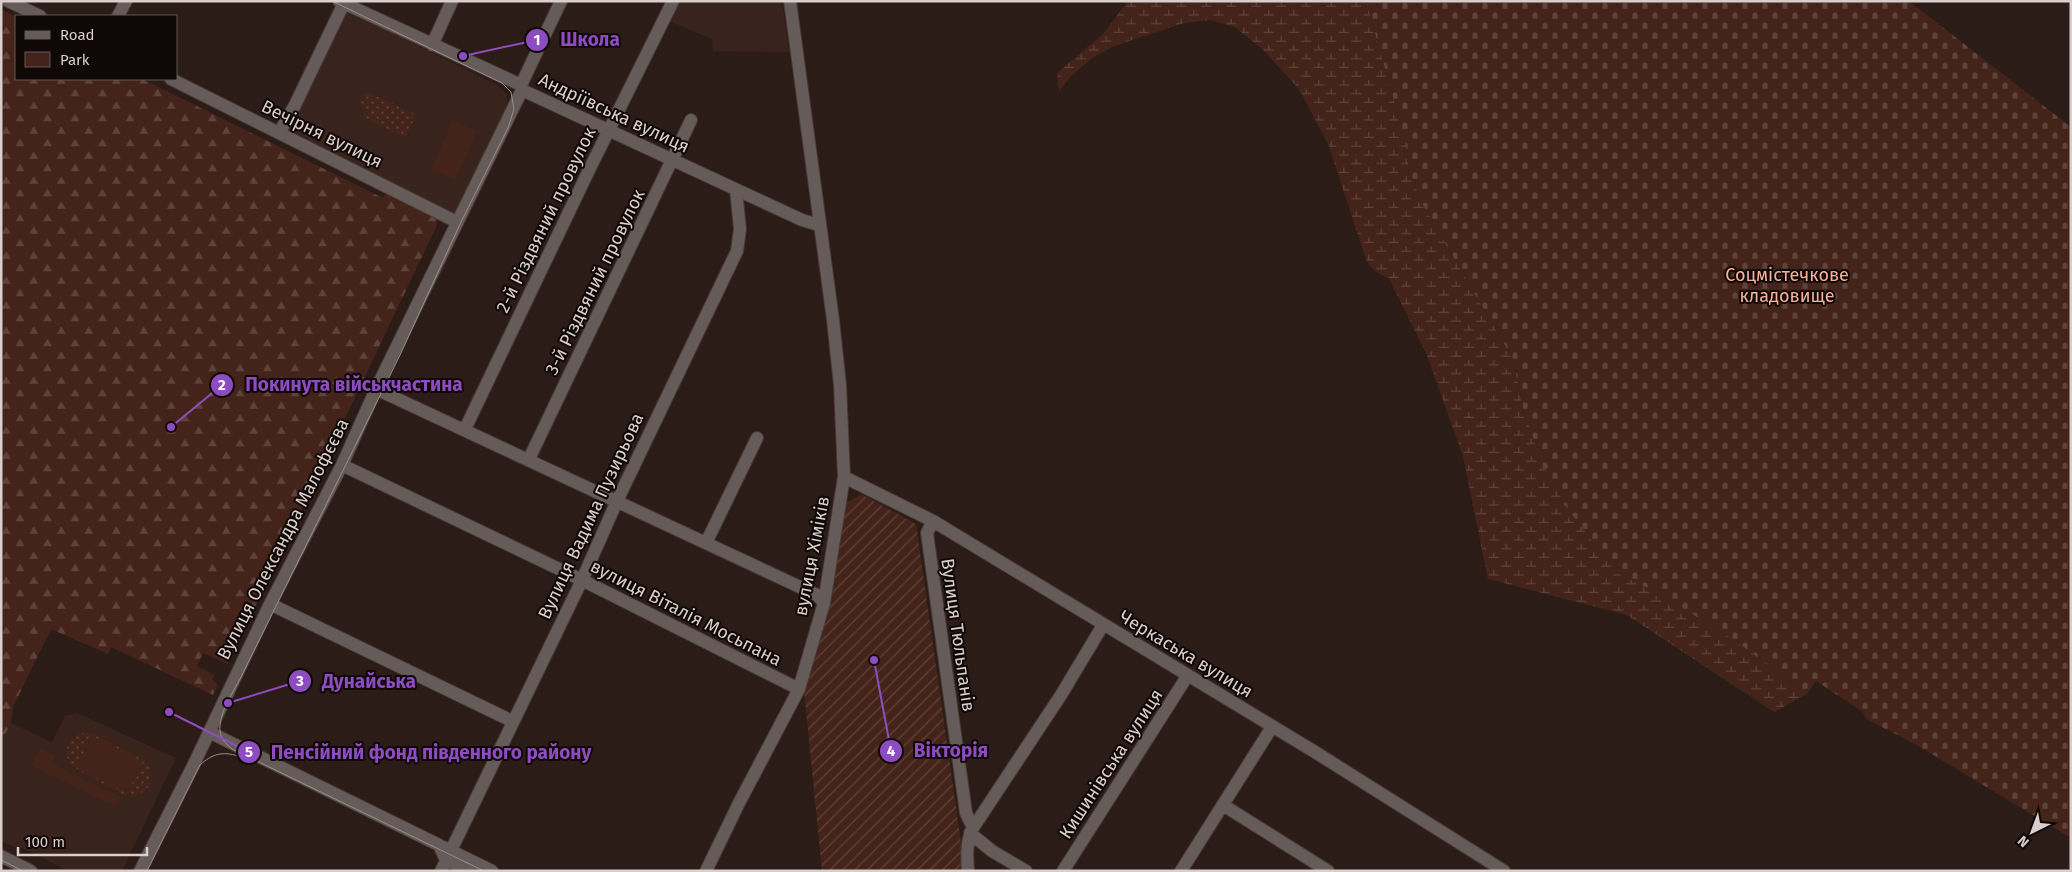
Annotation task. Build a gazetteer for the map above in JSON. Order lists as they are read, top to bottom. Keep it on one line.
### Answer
{"streets":{"street":["Андріївська вулиця","Вечірня вулиця","2-й Різдвяний провулок","3-й Різдвяний провулок","Вулиця Вадима Пузирьова","Вулиця Олександра Малофєєва","вулиця Хіміків","вулиця Віталія Мосьпана","Вулиця Тюльпанів","Черкаська вулиця","Кишинівська вулиця"]},"crossings":[["Андріївська вулиця","2-й Різдвяний провулок"],["Андріївська вулиця","3-й Різдвяний провулок"],["Андріївська вулиця","Вулиця Вадима Пузирьова"],["Андріївська вулиця","Вулиця Олександра Малофєєва"],["Андріївська вулиця","вулиця Хіміків"],["Вечірня вулиця","Вулиця Олександра Малофєєва"],["Вулиця Вадима Пузирьова","вулиця Віталія Мосьпана"],["Вулиця Олександра Малофєєва","вулиця Віталія Мосьпана"],["вулиця Хіміків","вулиця Віталія Мосьпана"],["вулиця Хіміків","Черкаська вулиця"],["Вулиця Тюльпанів","Черкаська вулиця"],["Черкаська вулиця","Кишинівська вулиця"]],"parks":["Соцмістечкове кладовище"],"places":["Школа","Покинута військчастина","Вікторія","Дунайська","Пенсійний фонд південного району"],"legend":["Road","Park"],"scale_bar":"100 m","north":"bottom left"}
